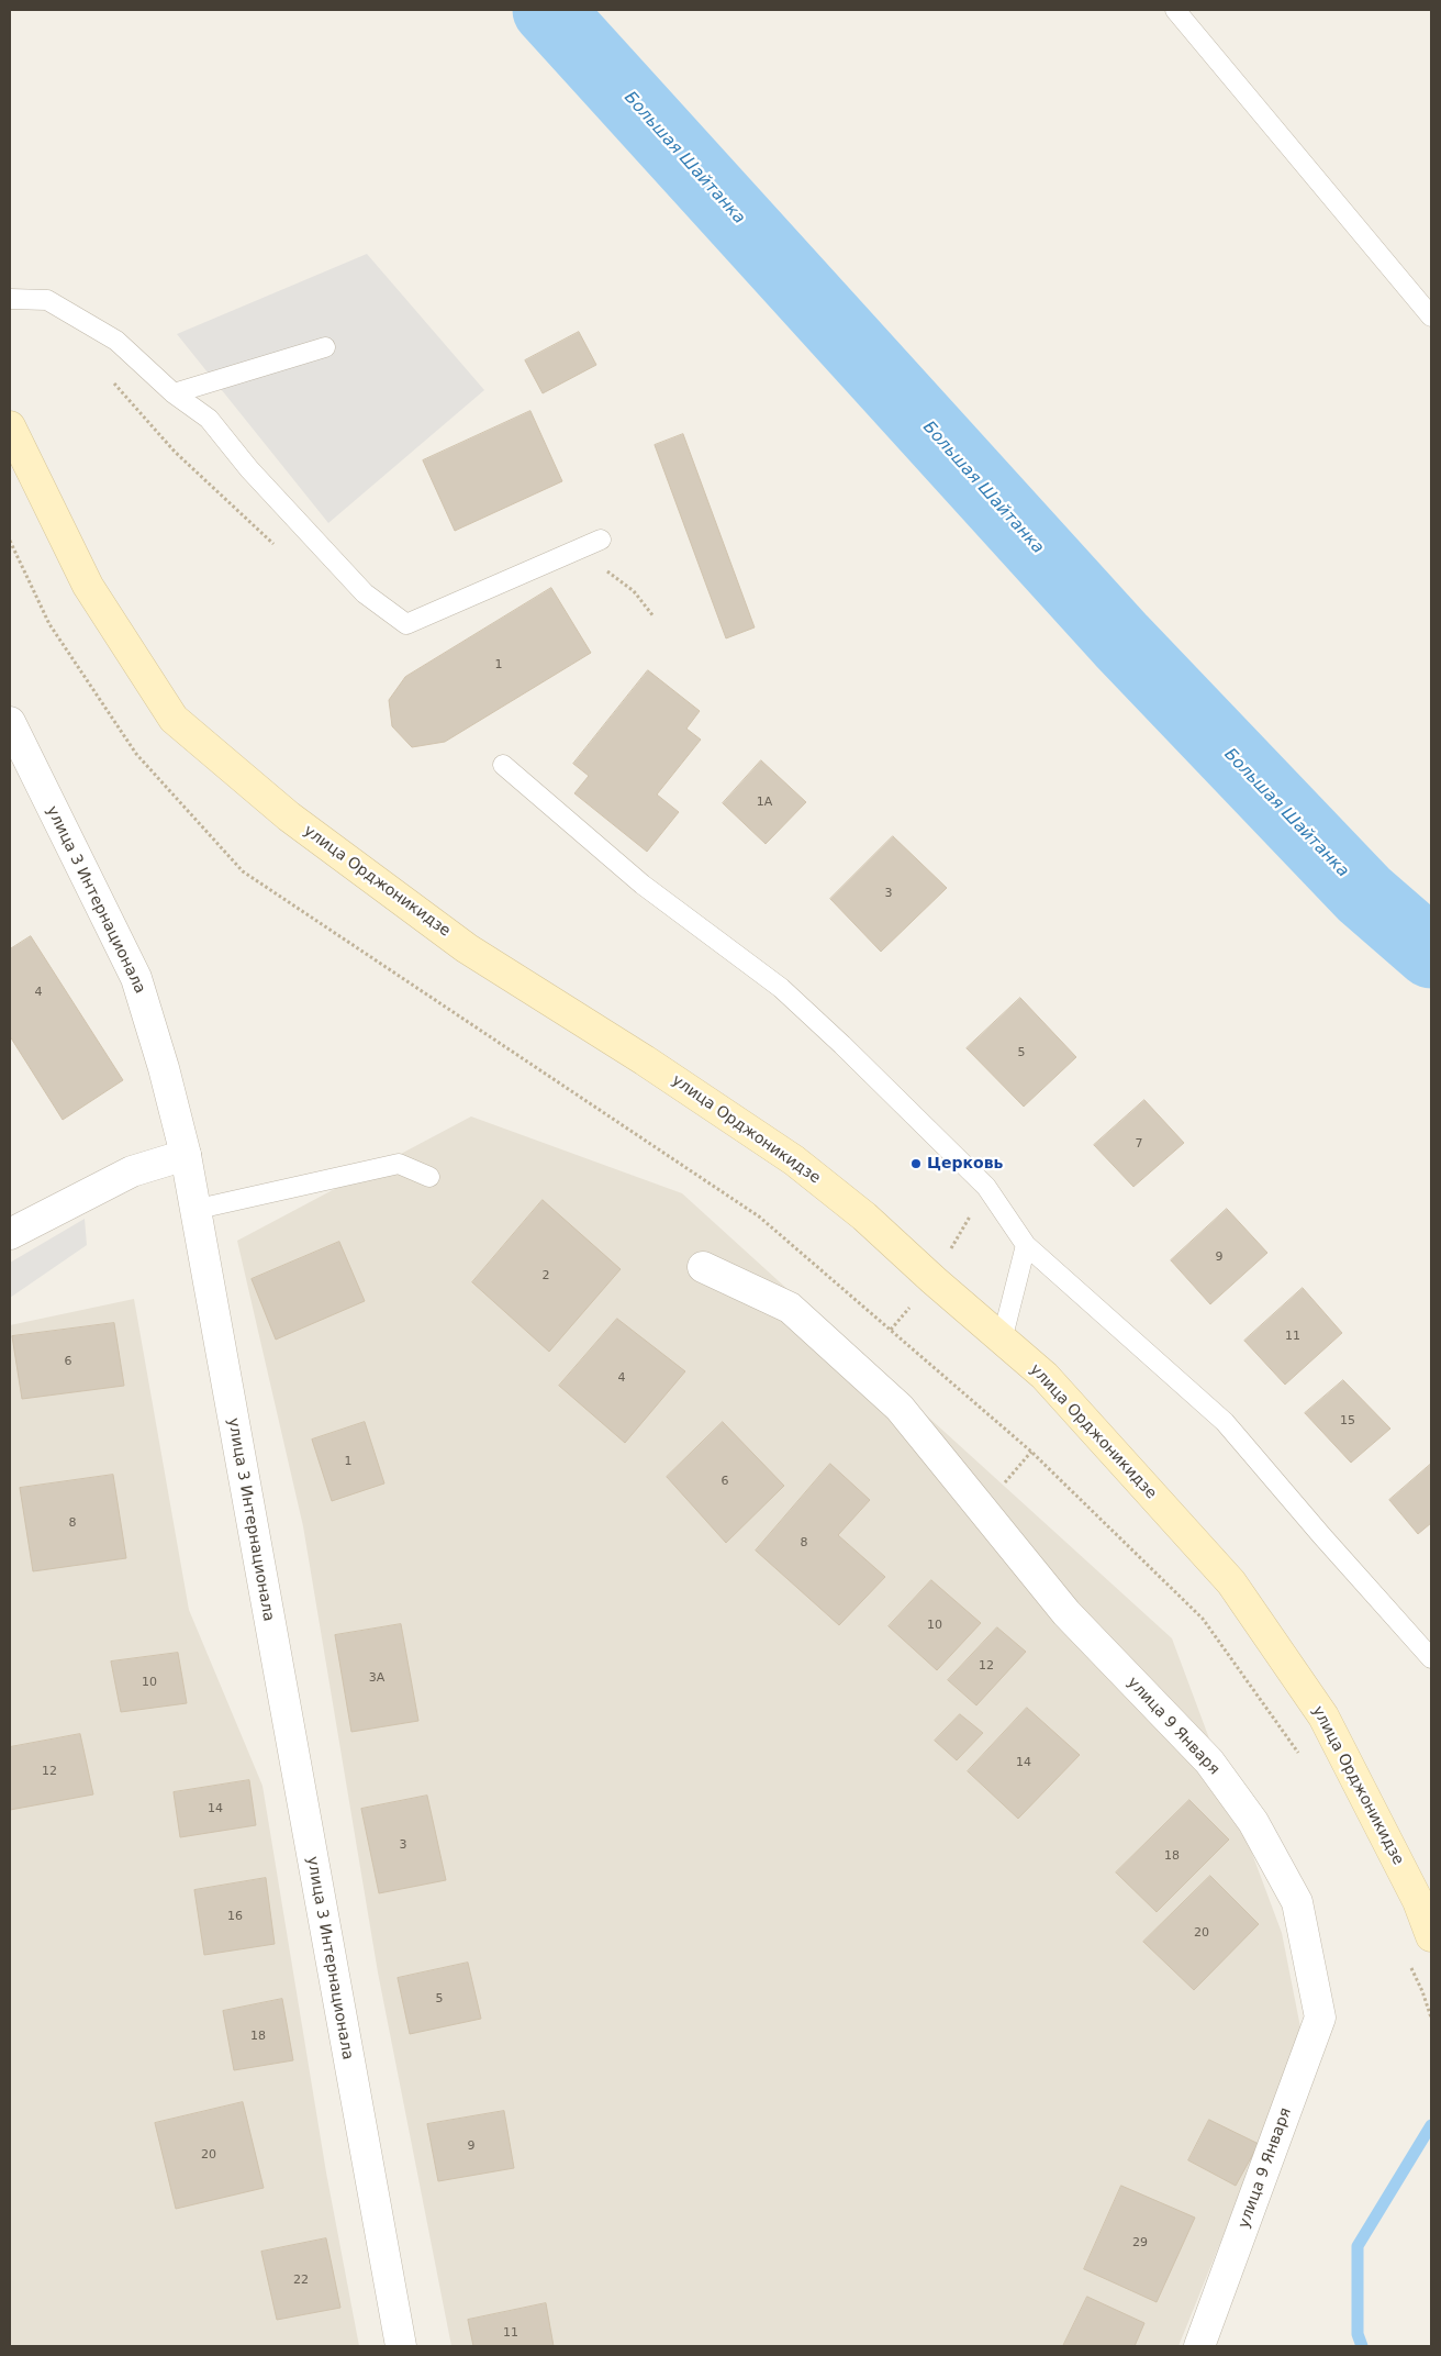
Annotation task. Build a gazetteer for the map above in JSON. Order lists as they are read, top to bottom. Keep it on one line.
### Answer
{"streets":{"main road":["улица Орджоникидзе"],"street":["улица 3 Интернационала","улица 9 Января"]},"water":["Большая Шайтанка"],"places":["Церковь"],"house_numbers":["1","1А","3","4","5","7","9","2","11","6","4","15","1","6","8","8","10","12","3А","10","14","12","14","3","18","16","20","5","18","9","20","29","22","11"]}
